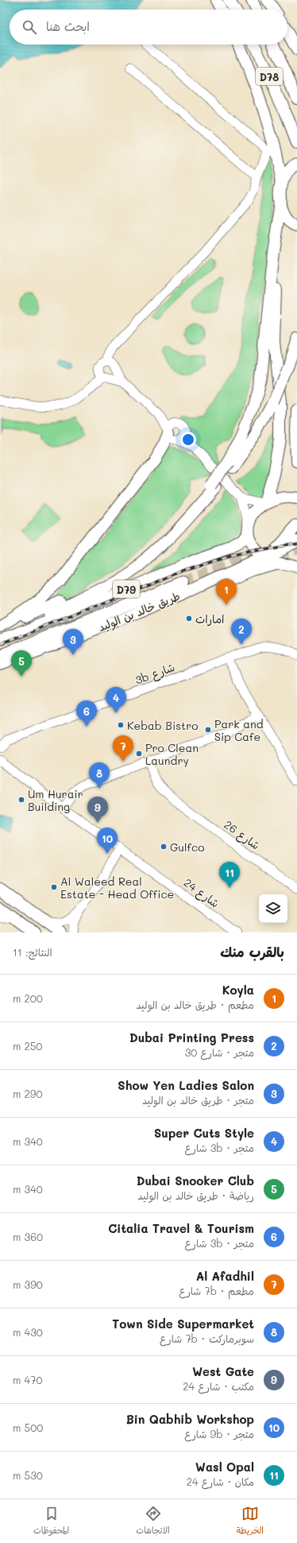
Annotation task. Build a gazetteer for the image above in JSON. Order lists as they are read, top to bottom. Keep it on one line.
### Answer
{"streets":{"main road":["D78","D79","طريق خالد بن الوليد"],"street":["3b شارع","شارع 26","شارع 24"]},"places":["امارات","Kebab Bistro","Park and Sip Cafe","Pro Clean Laundry","Um Hurair Building","Gulfco","Al Waleed Real Estate - Head Office"],"page":{"search":"ابحث هنا","pins":["1","2","3","5","4","6","7","8","9","10","11"],"heading":["بالقرب منك","النتائج: 11"],"list":[{"mark":"1","name":"Koyla","note":"مطعم · طريق خالد بن الوليد","value":"200 m"},{"mark":"2","name":"Dubai Printing Press","note":"متجر · شارع 30","value":"250 m"},{"mark":"3","name":"Show Yen Ladies Salon","note":"متجر · طريق خالد بن الوليد","value":"290 m"},{"mark":"4","name":"Super Cuts Style","note":"متجر · 3b شارع","value":"340 m"},{"mark":"5","name":"Dubai Snooker Club","note":"رياضة · طريق خالد بن الوليد","value":"340 m"},{"mark":"6","name":"Citalia Travel & Tourism","note":"متجر · 3b شارع","value":"360 m"},{"mark":"7","name":"Al Afadhil","note":"مطعم · 7b شارع","value":"390 m"},{"mark":"8","name":"Town Side Supermarket","note":"سوبرماركت · 7b شارع","value":"430 m"},{"mark":"9","name":"West Gate","note":"مكتب · شارع 24","value":"470 m"},{"mark":"10","name":"Bin Qabhib Workshop","note":"متجر · 9b شارع","value":"500 m"},{"mark":"11","name":"Wasl Opal","note":"مكان · شارع 24","value":"530 m"}],"nav":["الخريطة","الاتجاهات","المحفوظات"]}}
